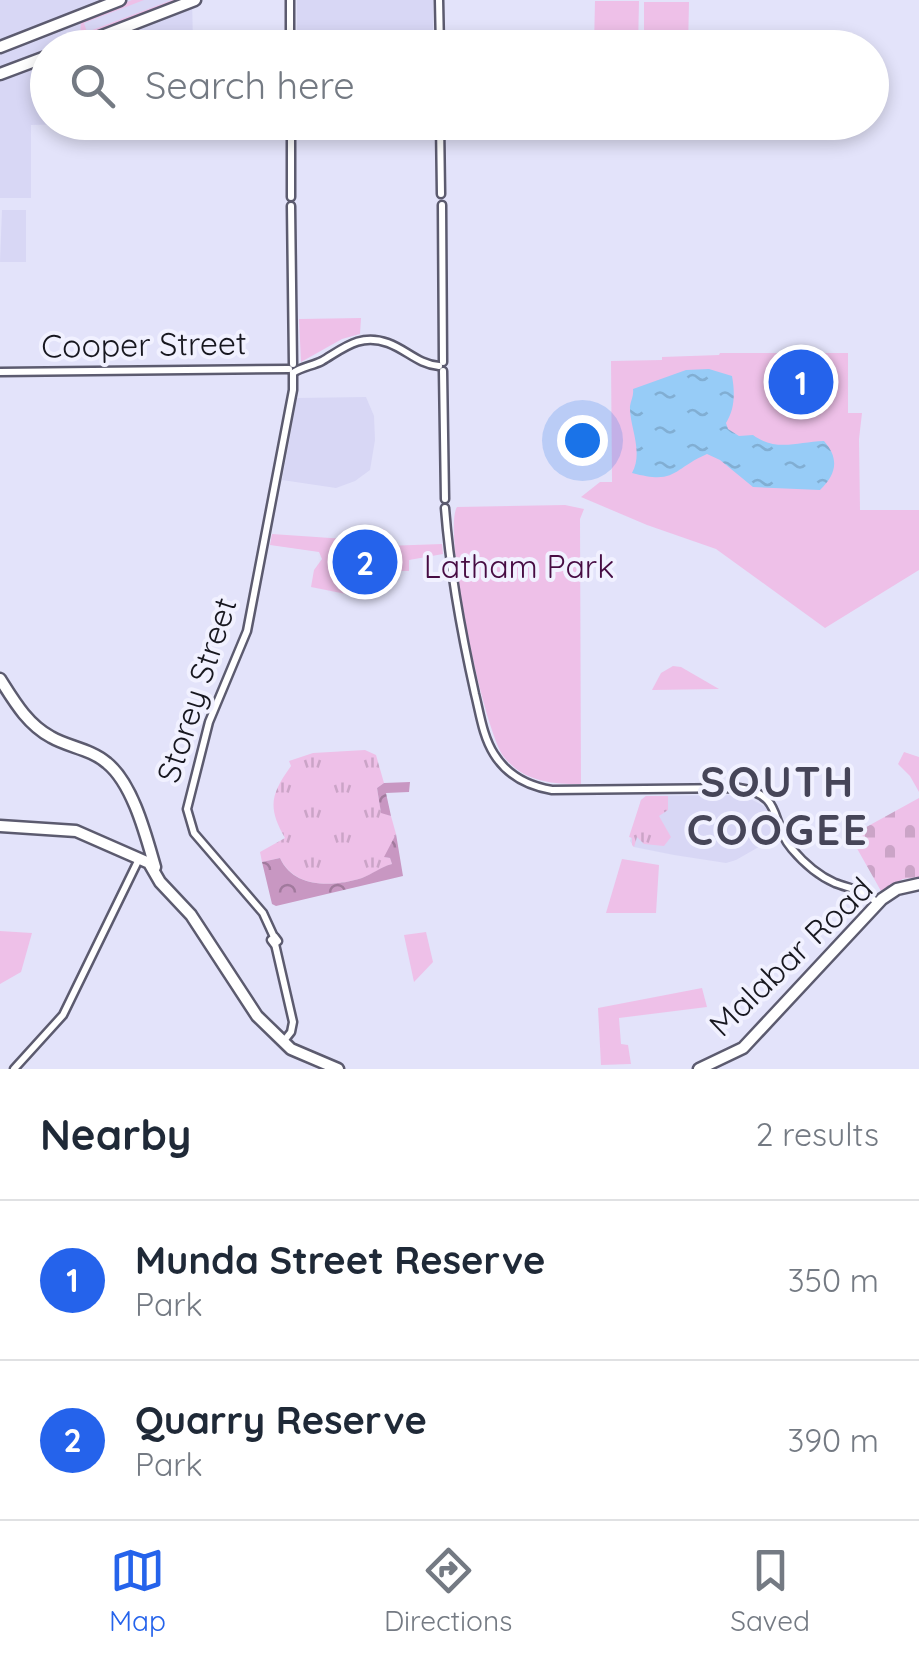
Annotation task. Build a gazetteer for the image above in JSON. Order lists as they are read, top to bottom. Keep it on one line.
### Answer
{"streets":{"main road":["Malabar Road"],"street":["Cooper Street","Storey Street"]},"crossings":[["Cooper Street","Storey Street"]],"districts":["SOUTH COOGEE"],"parks":["Latham Park"],"page":{"search":"Search here","pins":["1","2"],"heading":["Nearby","2 results"],"list":[{"mark":"1","name":"Munda Street Reserve","note":"Park","value":"350 m"},{"mark":"2","name":"Quarry Reserve","note":"Park","value":"390 m"}],"nav":["Map","Directions","Saved"]}}
